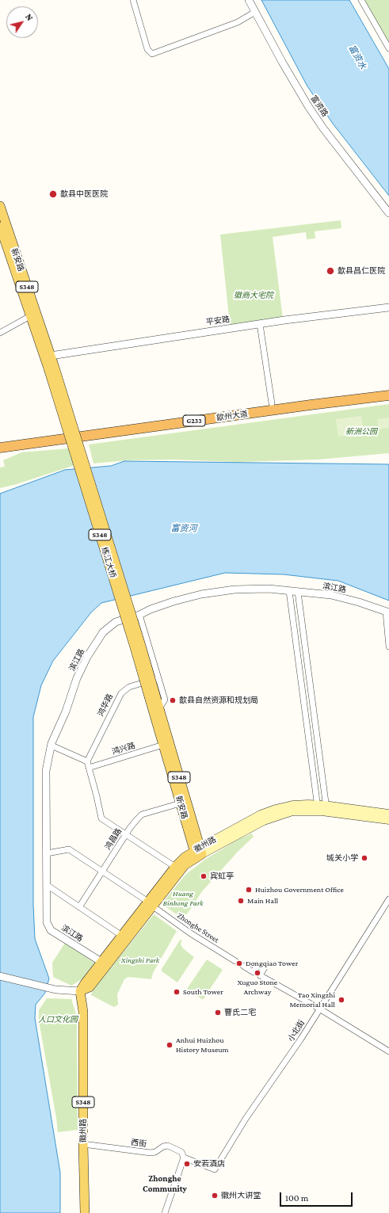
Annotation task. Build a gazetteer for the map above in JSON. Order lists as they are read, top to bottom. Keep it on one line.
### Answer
{"streets":{"highway":["歙州大道","G233"],"main road":["新安路","S348","练江大桥","徽州路"],"street":["富资路","平安路","滨江路","鸿华路","鸿兴路","鸿昌路","Zhonghe Street","小北街","西街"]},"crossings":[["新安路","平安路"],["新安路","练江大桥"],["新安路","鸿兴路"],["新安路","鸿昌路"],["新安路","徽州路"],["滨江路","徽州路"],["滨江路","Zhonghe Street"],["鸿华路","鸿兴路"],["鸿昌路","Zhonghe Street"],["徽州路","Zhonghe Street"],["徽州路","西街"],["小北街","西街"]],"districts":["Zhonghe Community"],"water":["富资水","富资河"],"parks":["徽商大宅院","新洲公园","Huang Binhong Park","Xingzhi Park","人口文化园"],"places":["歙县中医医院","歙县昌仁医院","歙县自然资源和规划局","城关小学","宾虹亭","Huizhou Government Office","Main Hall","Dongqiao Tower","Xuguo Stone Archway","South Tower","Tao Xingzhi Memorial Hall","曹氏二宅","Anhui Huizhou History Museum","安若酒店","徽州大讲堂"],"scale_bar":"100 m","north":"top right"}
